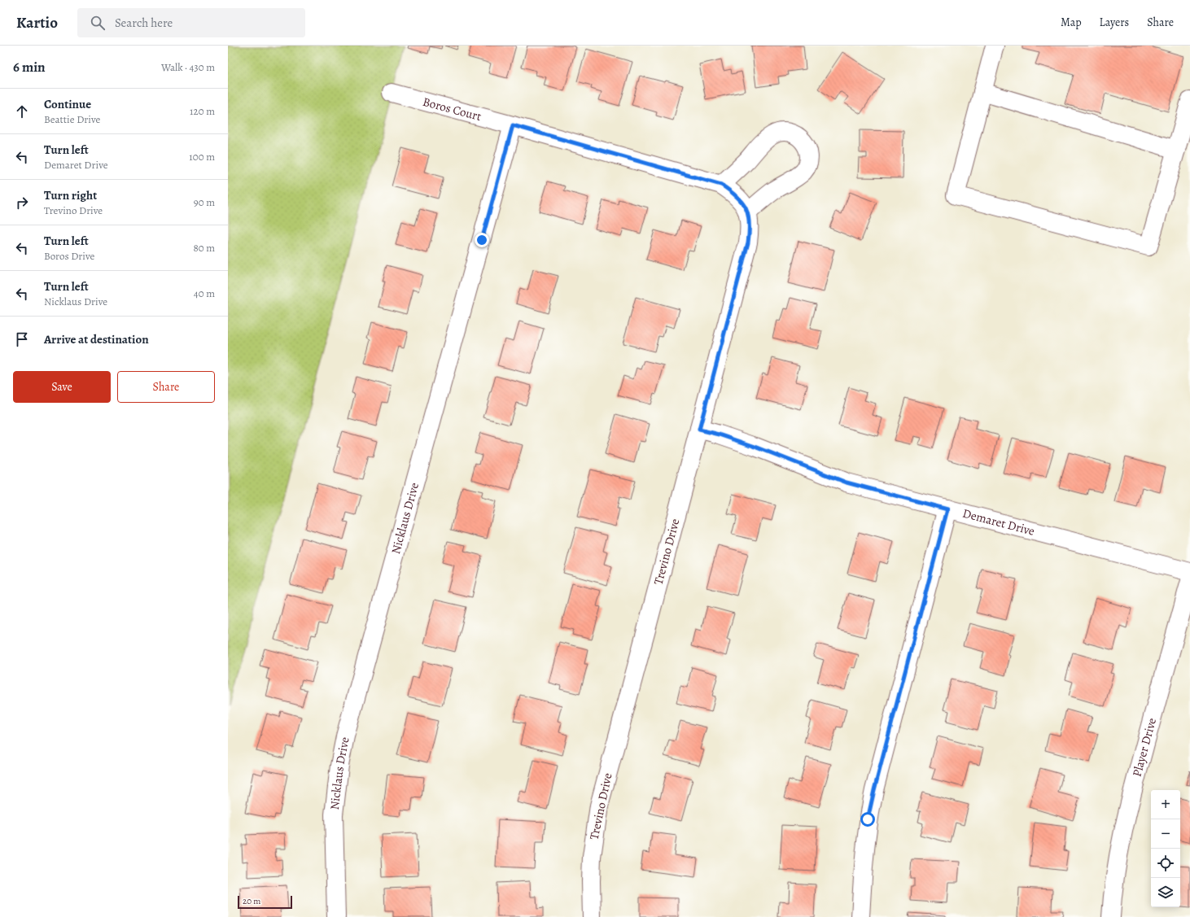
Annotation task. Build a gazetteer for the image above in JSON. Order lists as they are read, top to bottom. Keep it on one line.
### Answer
{"streets":{"street":["Boros Court","Nicklaus Drive","Demaret Drive","Trevino Drive","Player Drive"]},"crossings":[["Boros Court","Nicklaus Drive"],["Boros Court","Trevino Drive"],["Demaret Drive","Trevino Drive"]],"scale_bar":"20 m","page":{"header":"Kartio","search":"Search here","nav":["Map","Layers","Share"],"heading":["6 min","Walk · 430 m"],"list":[["Continue","Beattie Drive","120 m"],["Turn left","Demaret Drive","100 m"],["Turn right","Trevino Drive","90 m"],["Turn left","Boros Drive","80 m"],["Turn left","Nicklaus Drive","40 m"],"Arrive at destination"],"buttons":["Save","Share"],"map_buttons":["+","−"],"scale":"20 m"}}
